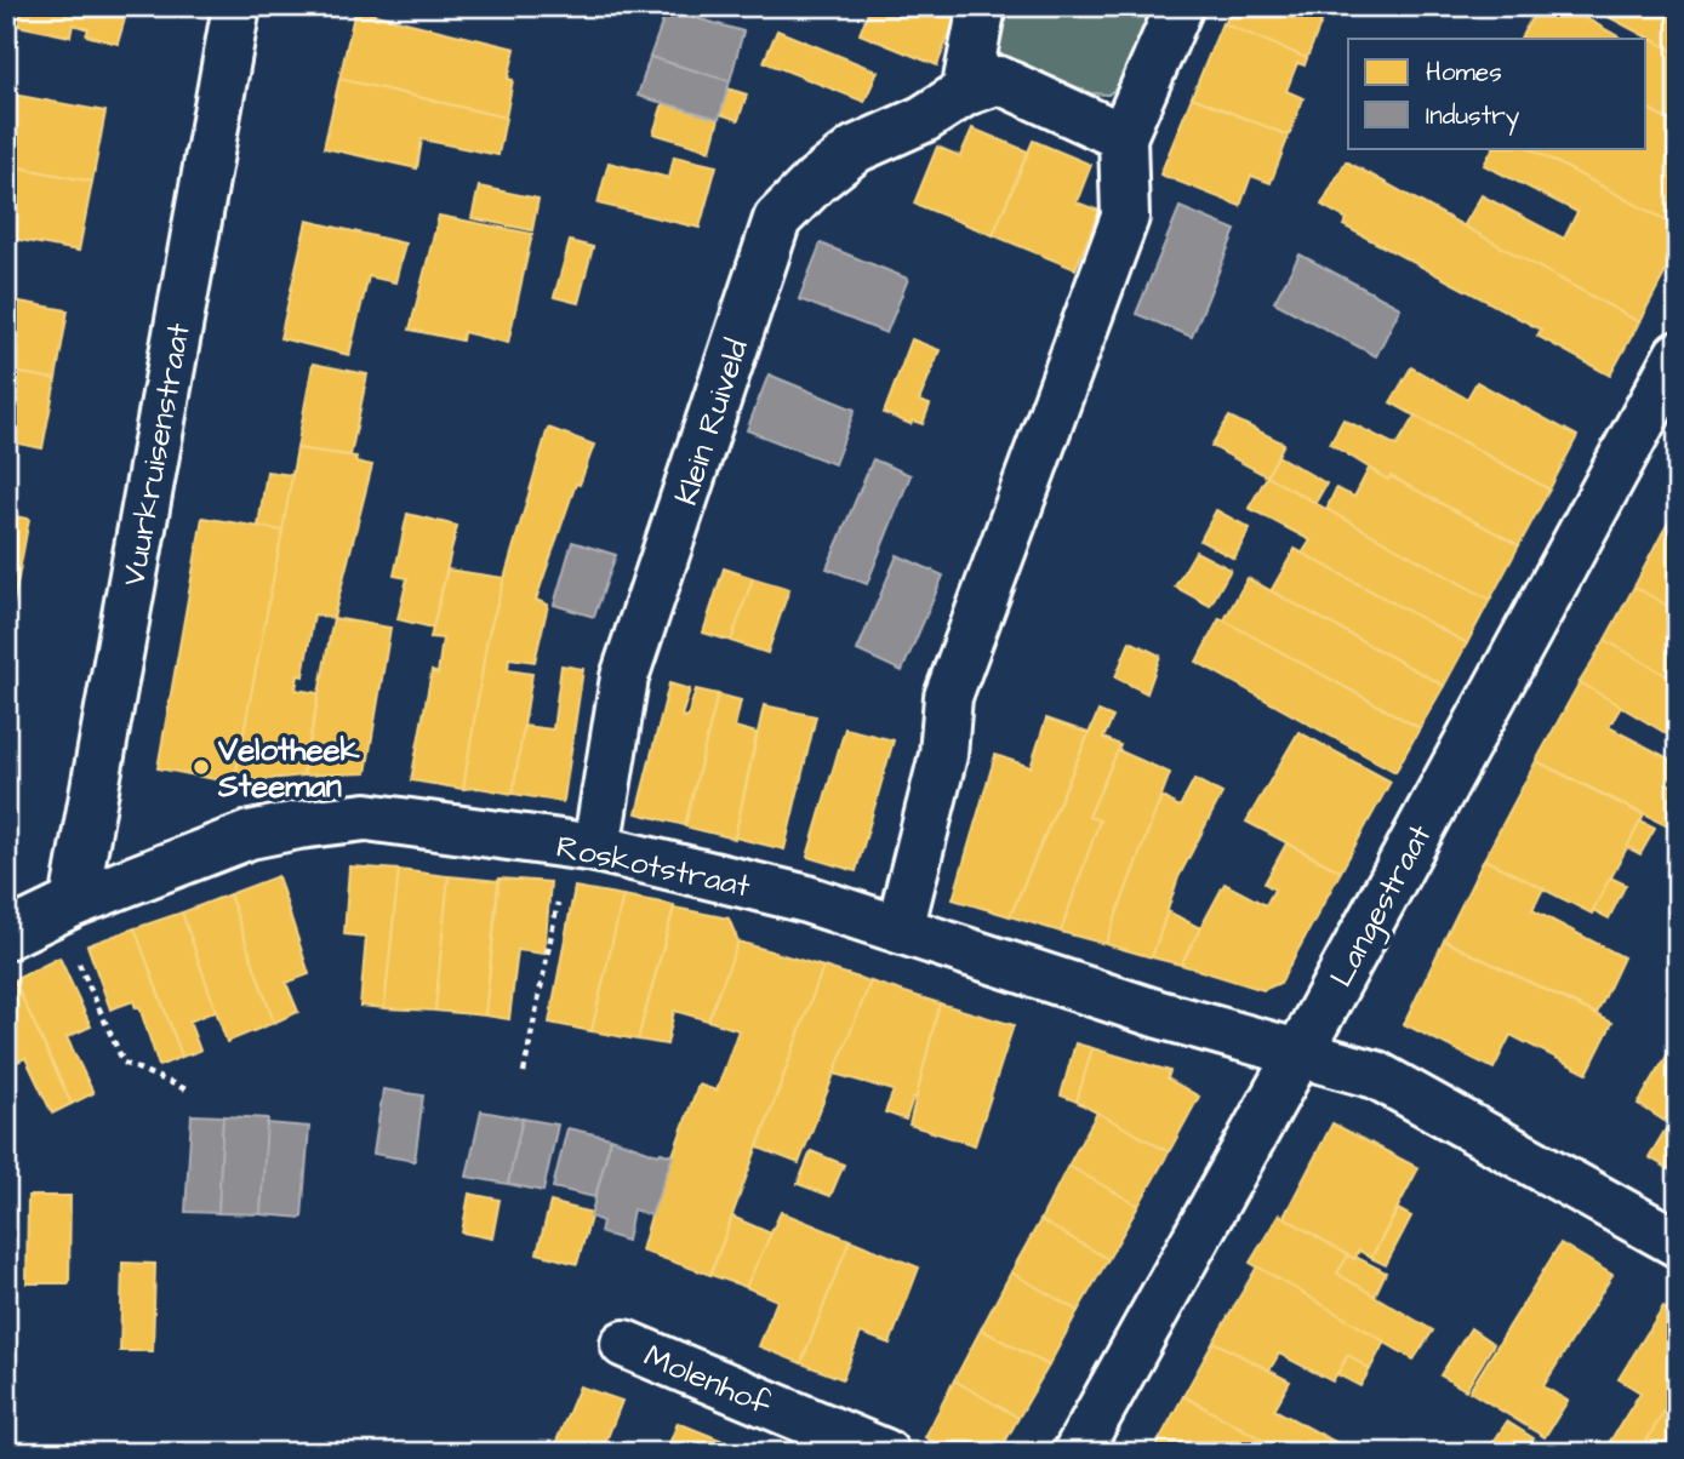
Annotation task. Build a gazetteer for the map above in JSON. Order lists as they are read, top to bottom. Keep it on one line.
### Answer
{"streets":{"street":["Klein Ruiveld","Vuurkruisenstraat","Roskotstraat","Langestraat","Molenhof"]},"crossings":[["Klein Ruiveld","Roskotstraat"],["Vuurkruisenstraat","Roskotstraat"],["Roskotstraat","Langestraat"]],"places":["Velotheek Steeman"],"legend":["Homes","Industry"]}
